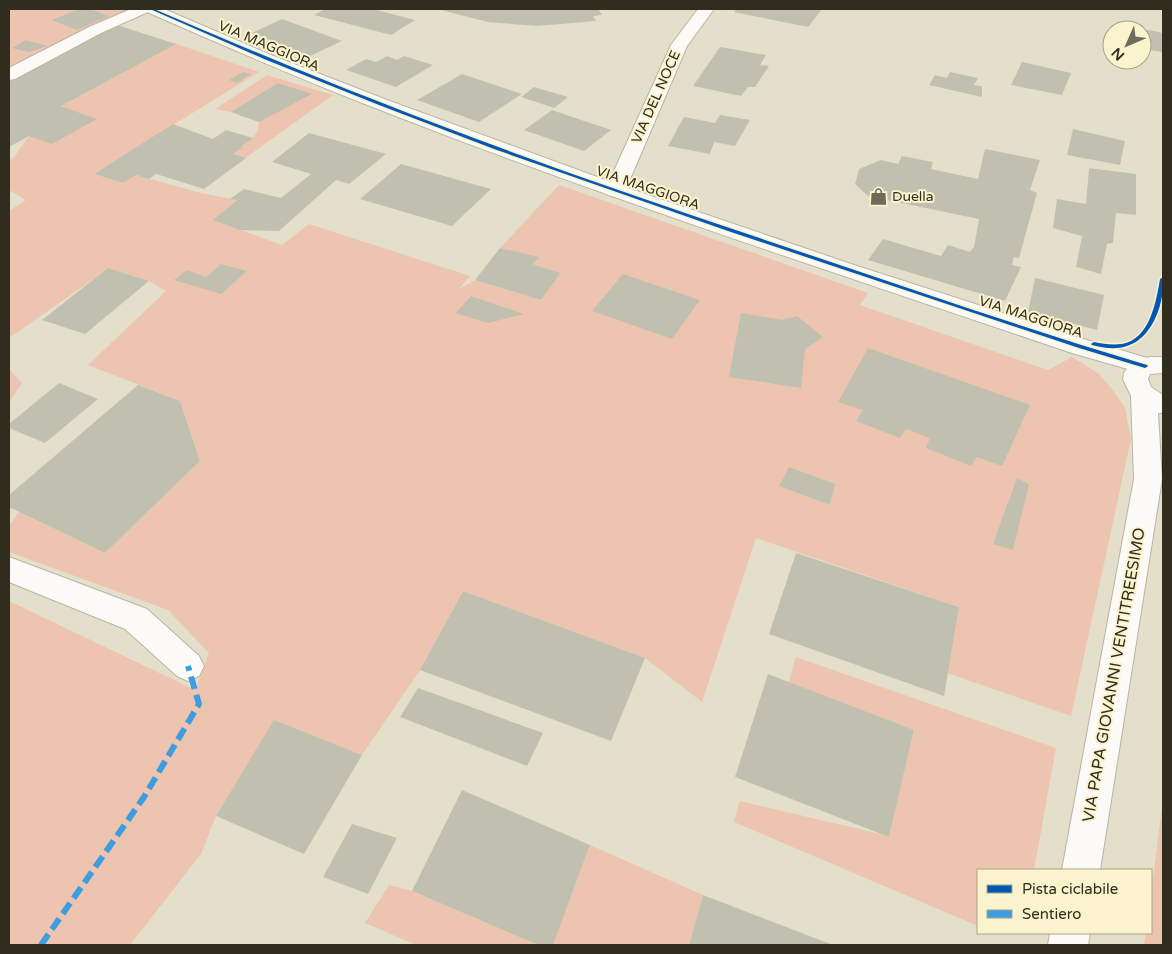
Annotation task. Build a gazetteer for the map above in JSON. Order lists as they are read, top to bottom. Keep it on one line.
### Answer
{"streets":{"street":["VIA MAGGIORA","VIA DEL NOCE","VIA PAPA GIOVANNI VENTITREESIMO"]},"crossings":[["VIA MAGGIORA","VIA DEL NOCE"],["VIA MAGGIORA","VIA PAPA GIOVANNI VENTITREESIMO"]],"places":{"shop":["Duella"]},"legend":["Pista ciclabile","Sentiero"],"north":"bottom left"}
